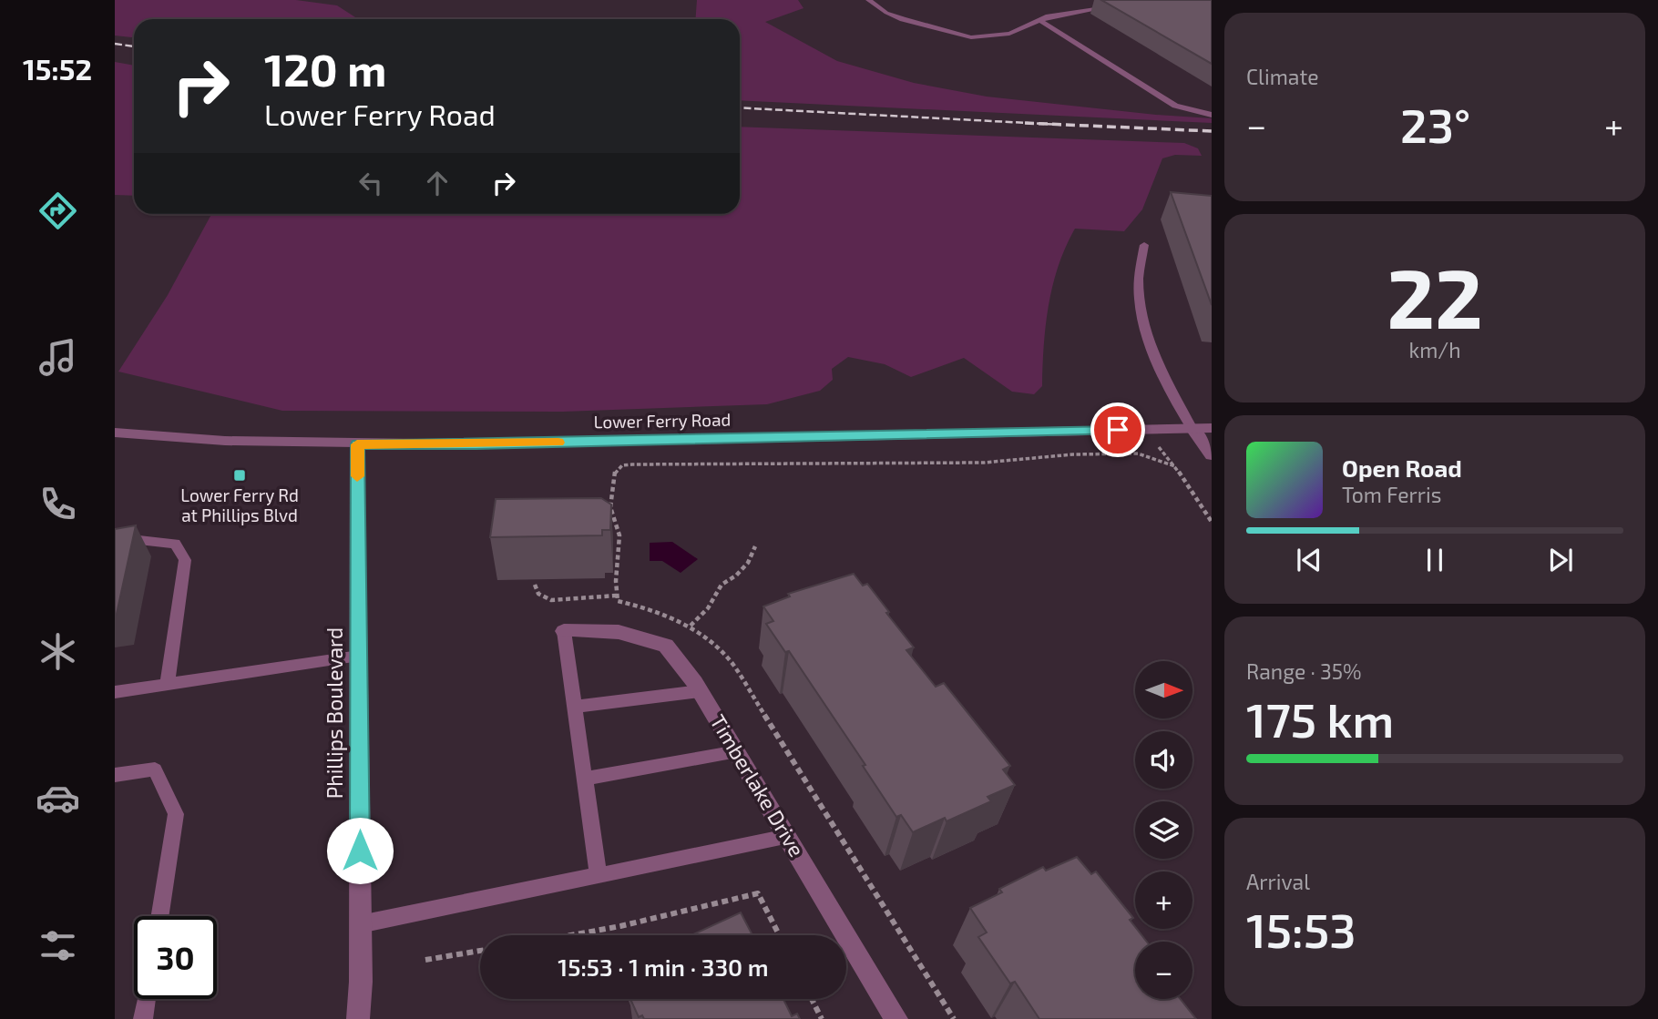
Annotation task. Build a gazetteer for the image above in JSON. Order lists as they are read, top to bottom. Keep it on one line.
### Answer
{"streets":{"street":["Lower Ferry Road","Phillips Boulevard","Timberlake Drive"]},"crossings":[["Lower Ferry Road","Phillips Boulevard"]],"places":{"transit":["Lower Ferry Rd at Phillips Blvd"]},"north":"right","page":{"tabs":"15:52","tile":["Climate",["22","km/h"],["Range · 35%","175 km"],["Arrival","15:53"]],"turn":["120 m","Lower Ferry Road"],"heat":["−","23°","+"],"song":["Open Road","Tom Ferris"],"map_buttons":["+","−"],"limit":"30","trip":"15:53 · 1 min · 330 m"}}
